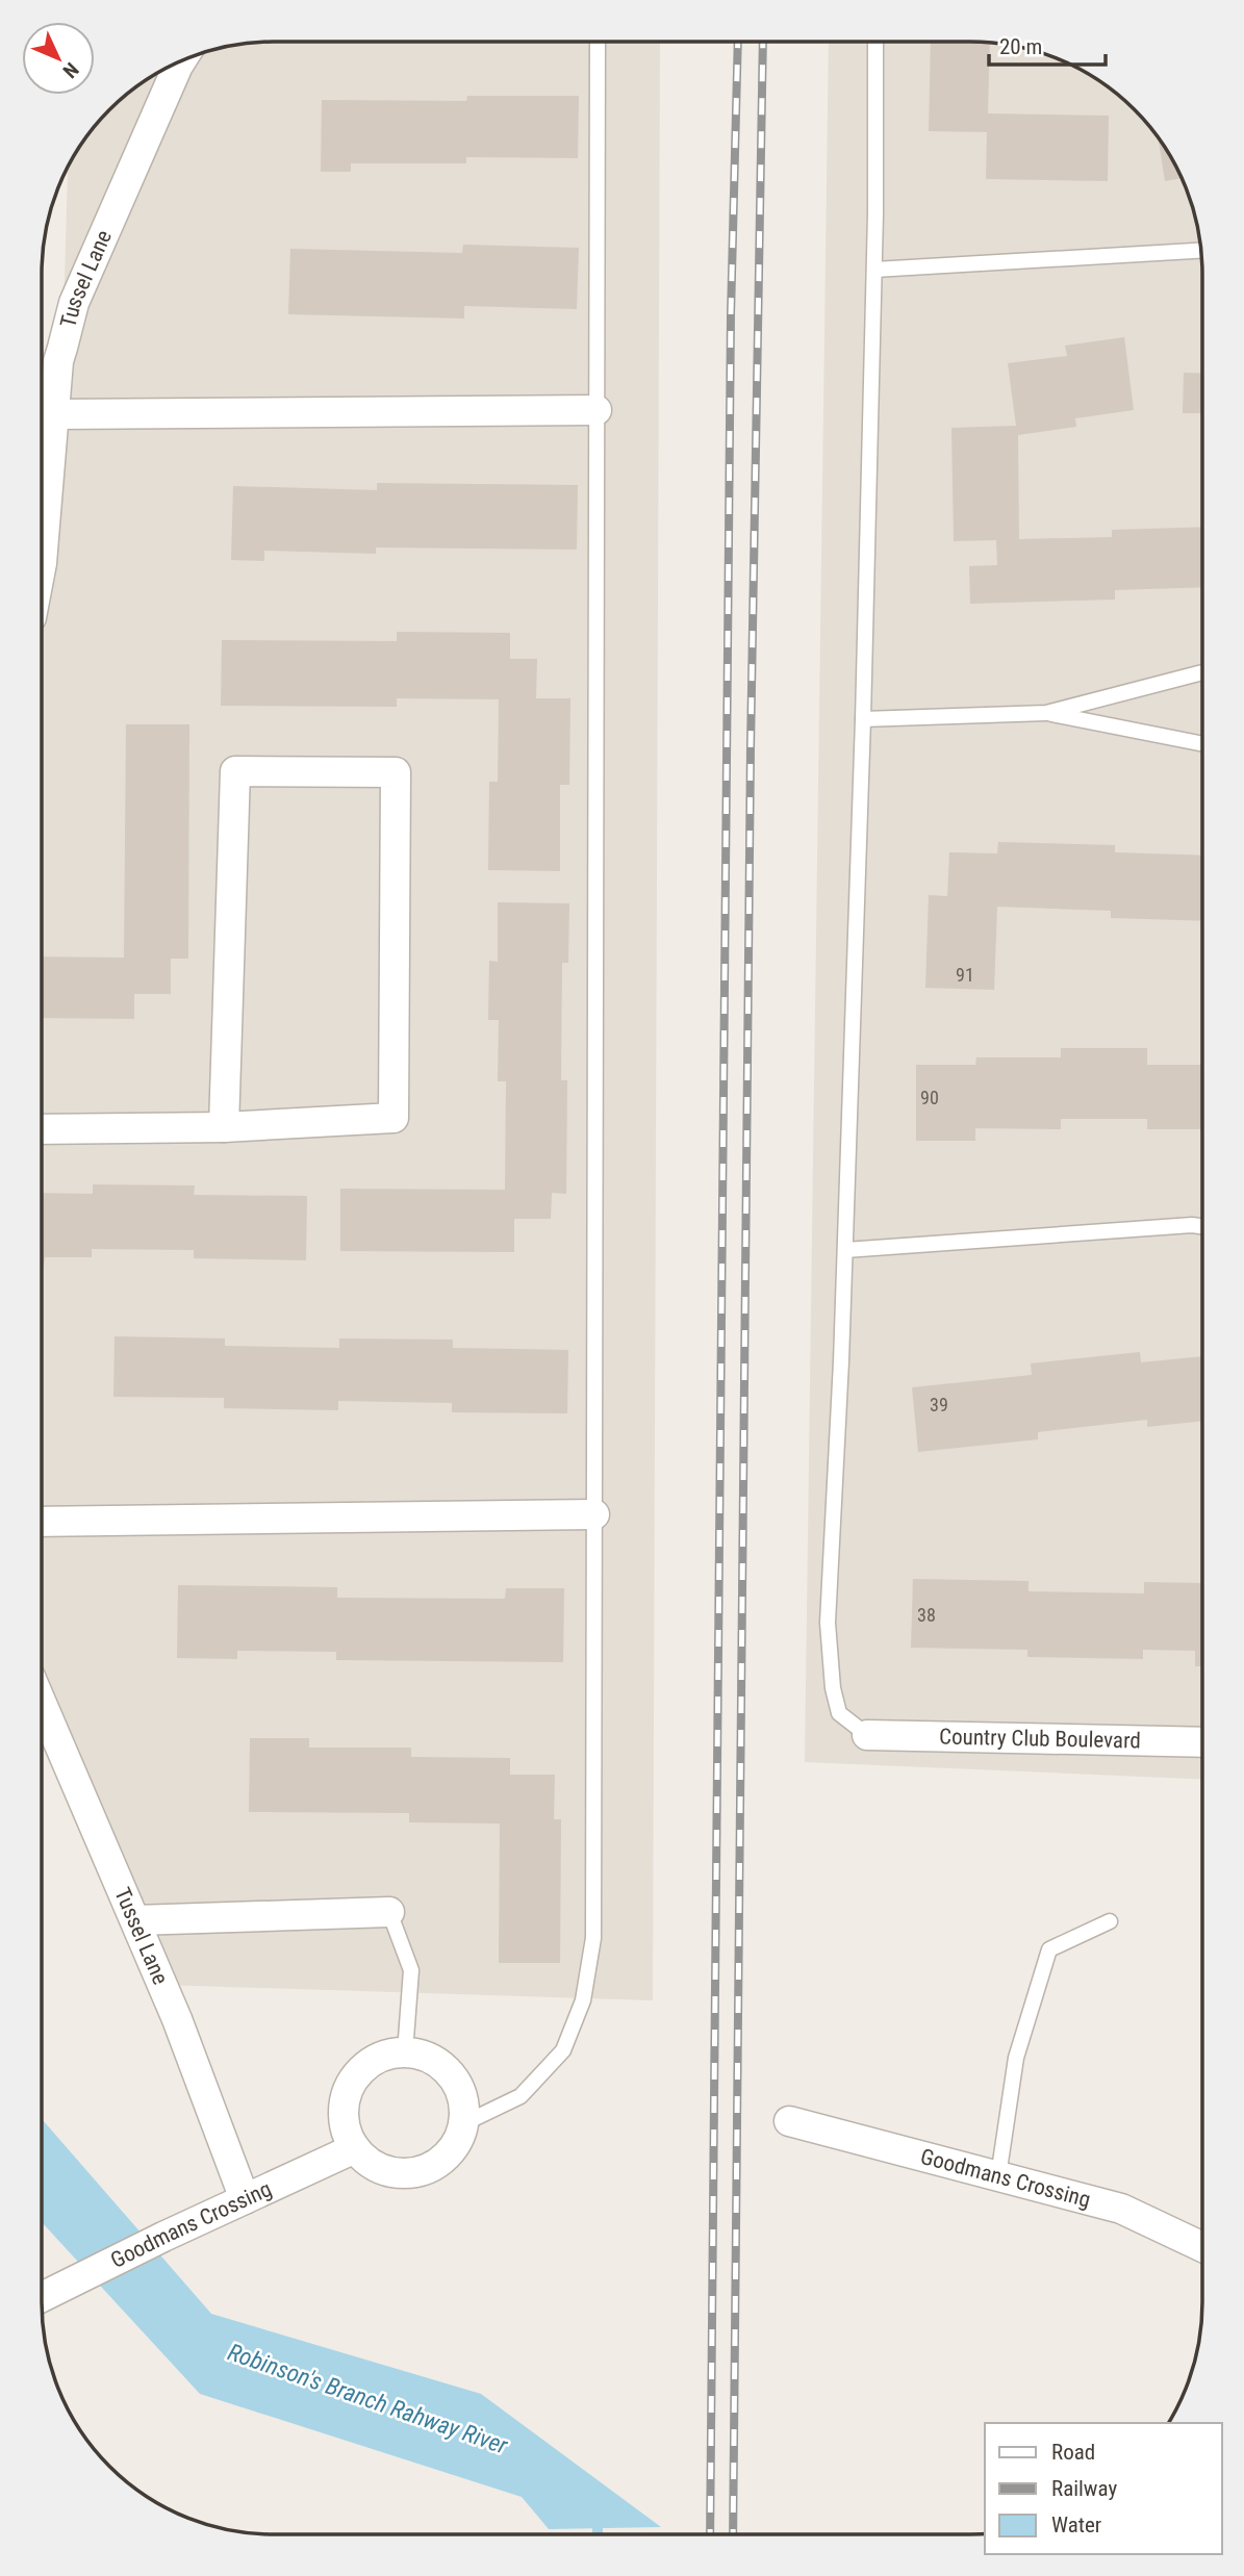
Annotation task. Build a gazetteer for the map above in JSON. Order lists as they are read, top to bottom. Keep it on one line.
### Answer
{"streets":{"street":["Tussel Lane","Country Club Boulevard","Goodmans Crossing"]},"crossings":[["Tussel Lane","Goodmans Crossing"]],"water":["Robinson's Branch Rahway River"],"house_numbers":["91","90","39","38"],"legend":["Road","Railway","Water"],"scale_bar":"20 m","north":"bottom right"}
